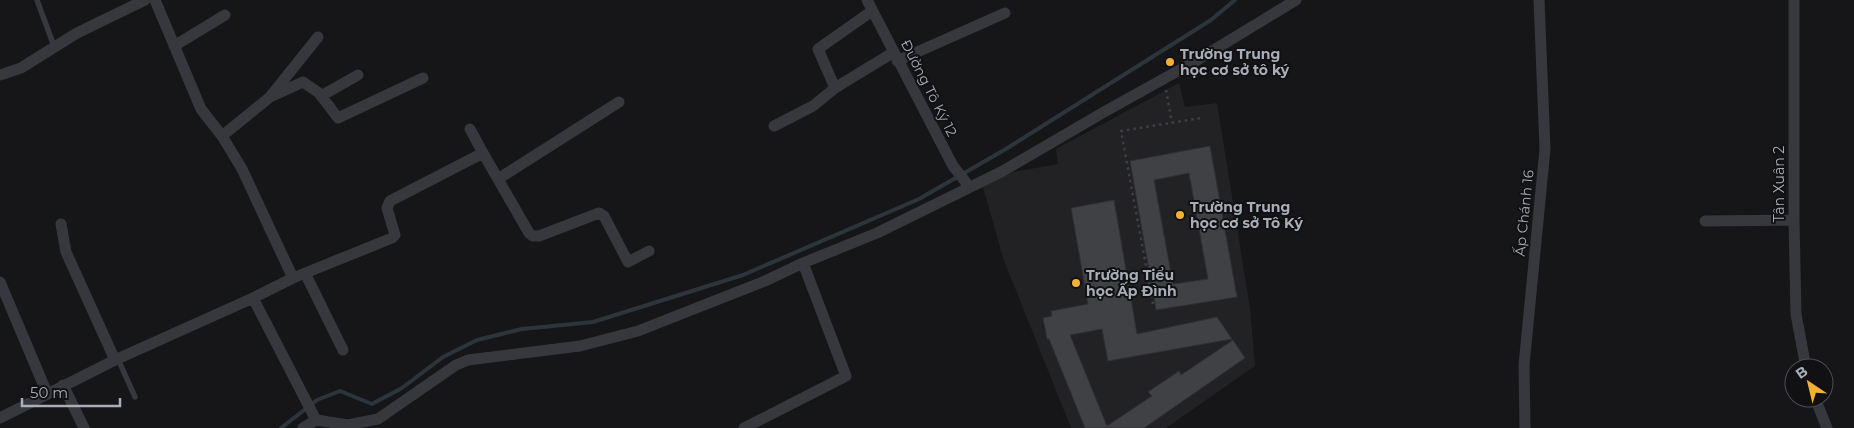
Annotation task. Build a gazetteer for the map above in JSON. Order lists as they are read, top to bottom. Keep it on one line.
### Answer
{"streets":{"street":["Đường Tô Ký 12","Tân Xuân 2","Ấp Chánh 16"]},"places":["Trường Trung học cơ sở tô ký","Trường Trung học cơ sở Tô Ký","Trường Tiểu học Ấp Đình"],"scale_bar":"50 m","north":"top left"}
